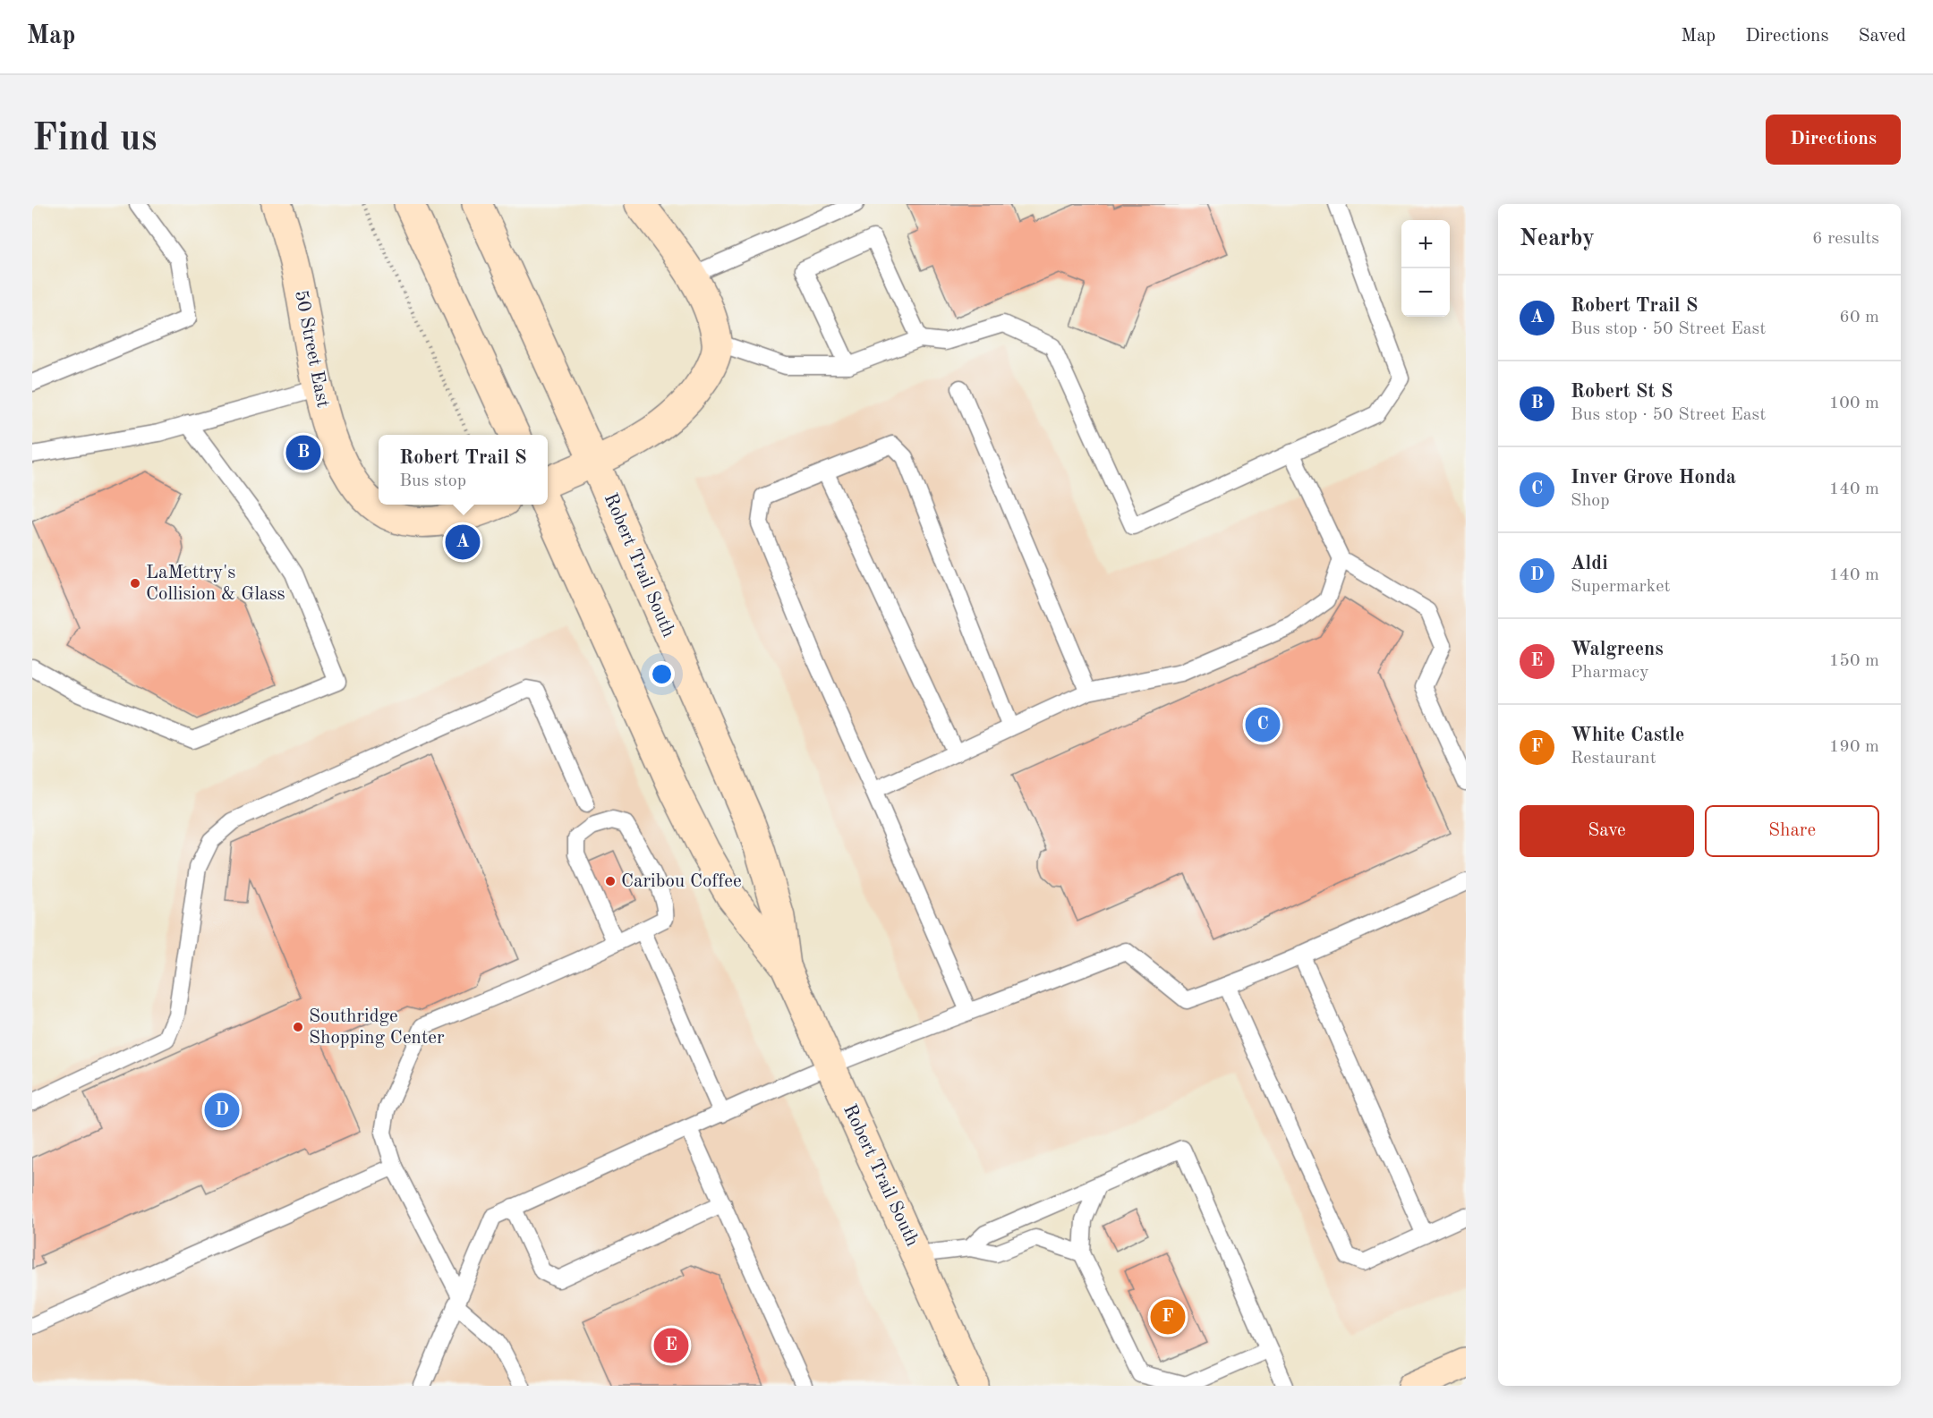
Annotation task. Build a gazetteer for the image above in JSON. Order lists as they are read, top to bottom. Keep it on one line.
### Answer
{"streets":{"main road":["50 Street East","Robert Trail South"]},"places":["LaMettry's Collision & Glass","Caribou Coffee","Southridge Shopping Center"],"page":{"header":"Map","nav":["Map","Directions","Saved"],"buttons":["Directions",["Save","Share"]],"title":"Find us","heading":["Nearby","6 results"],"map_buttons":["+","−"],"list":[{"mark":"A","name":"Robert Trail S","note":"Bus stop · 50 Street East","value":"60 m"},{"mark":"B","name":"Robert St S","note":"Bus stop · 50 Street East","value":"100 m"},{"mark":"C","name":"Inver Grove Honda","note":"Shop","value":"140 m"},{"mark":"D","name":"Aldi","note":"Supermarket","value":"140 m"},{"mark":"E","name":"Walgreens","note":"Pharmacy","value":"150 m"},{"mark":"F","name":"White Castle","note":"Restaurant","value":"190 m"}],"pins":["B","A","C","D","F","E"],"popup":["Robert Trail S","Bus stop"]}}
